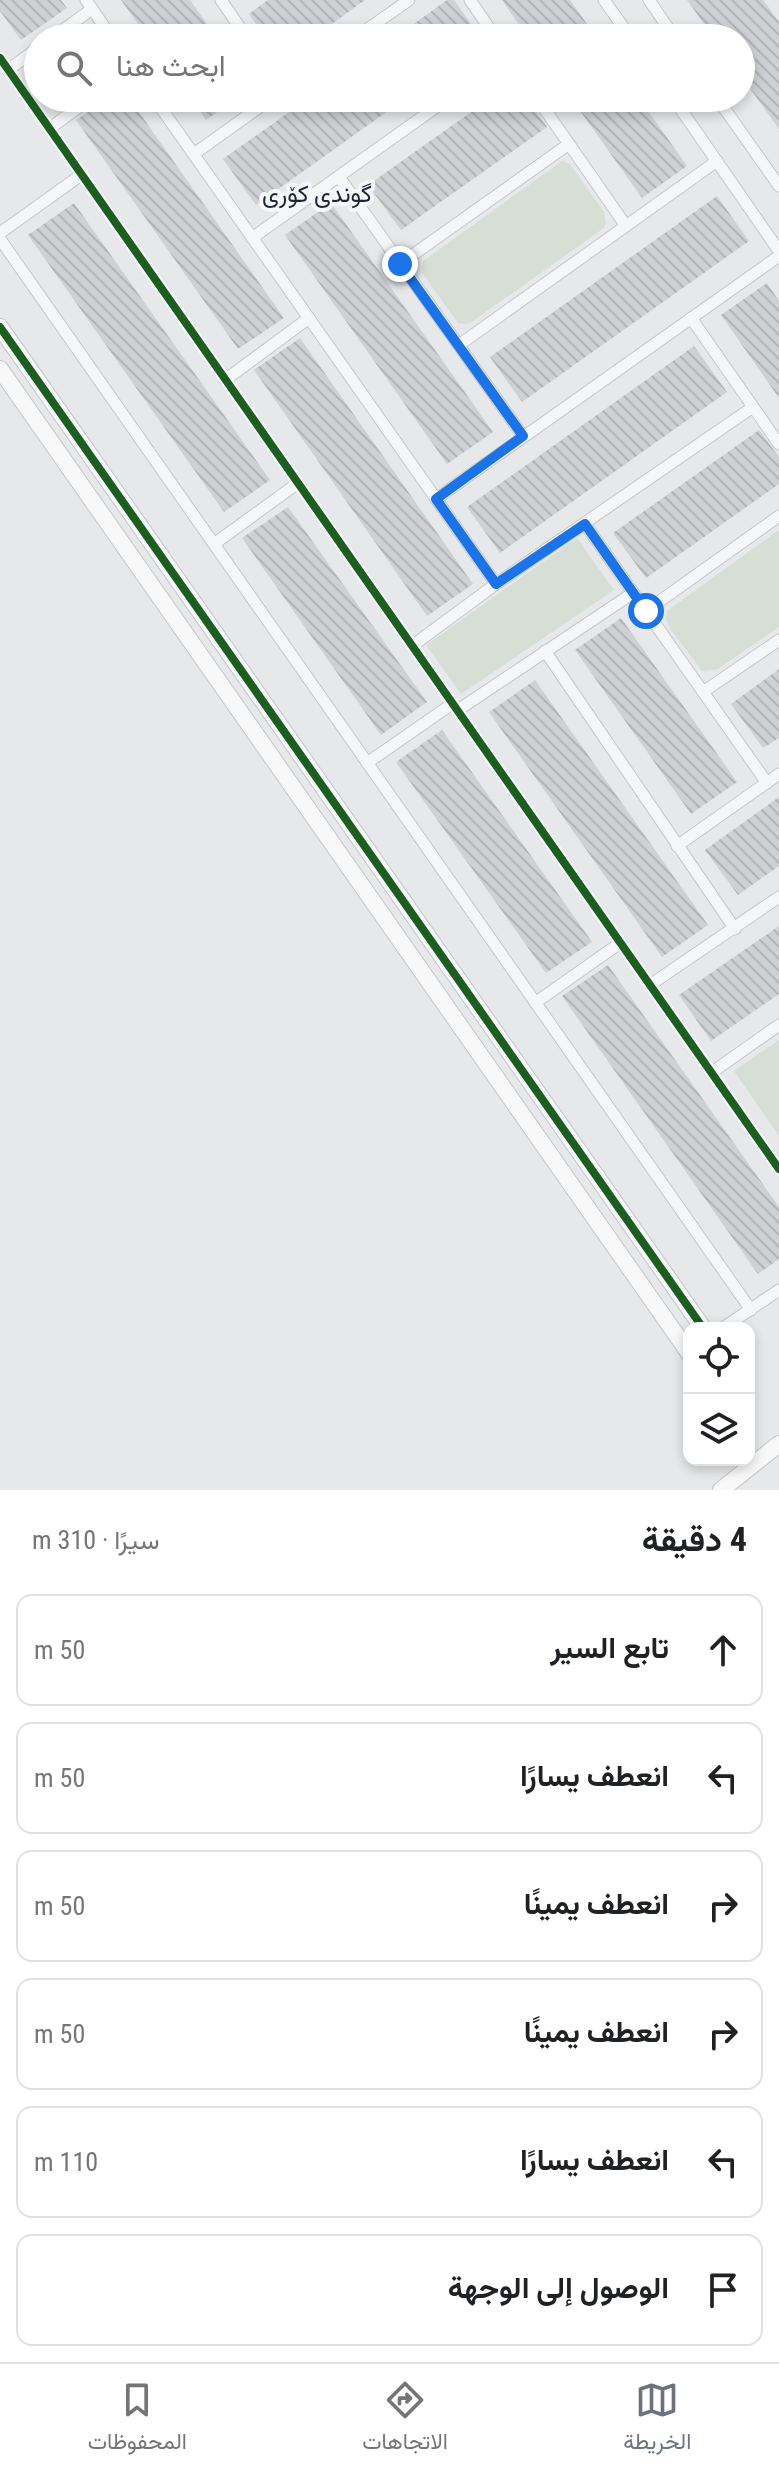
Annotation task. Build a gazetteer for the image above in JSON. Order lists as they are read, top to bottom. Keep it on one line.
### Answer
{"districts":["گوندی کۆری"],"page":{"search":"ابحث هنا","heading":["4 دقيقة","سيرًا · 310 m"],"list":[["تابع السير","50 m"],["انعطف يسارًا","50 m"],["انعطف يمينًا","50 m"],["انعطف يمينًا","50 m"],["انعطف يسارًا","110 m"],"الوصول إلى الوجهة"],"nav":["الخريطة","الاتجاهات","المحفوظات"]}}
